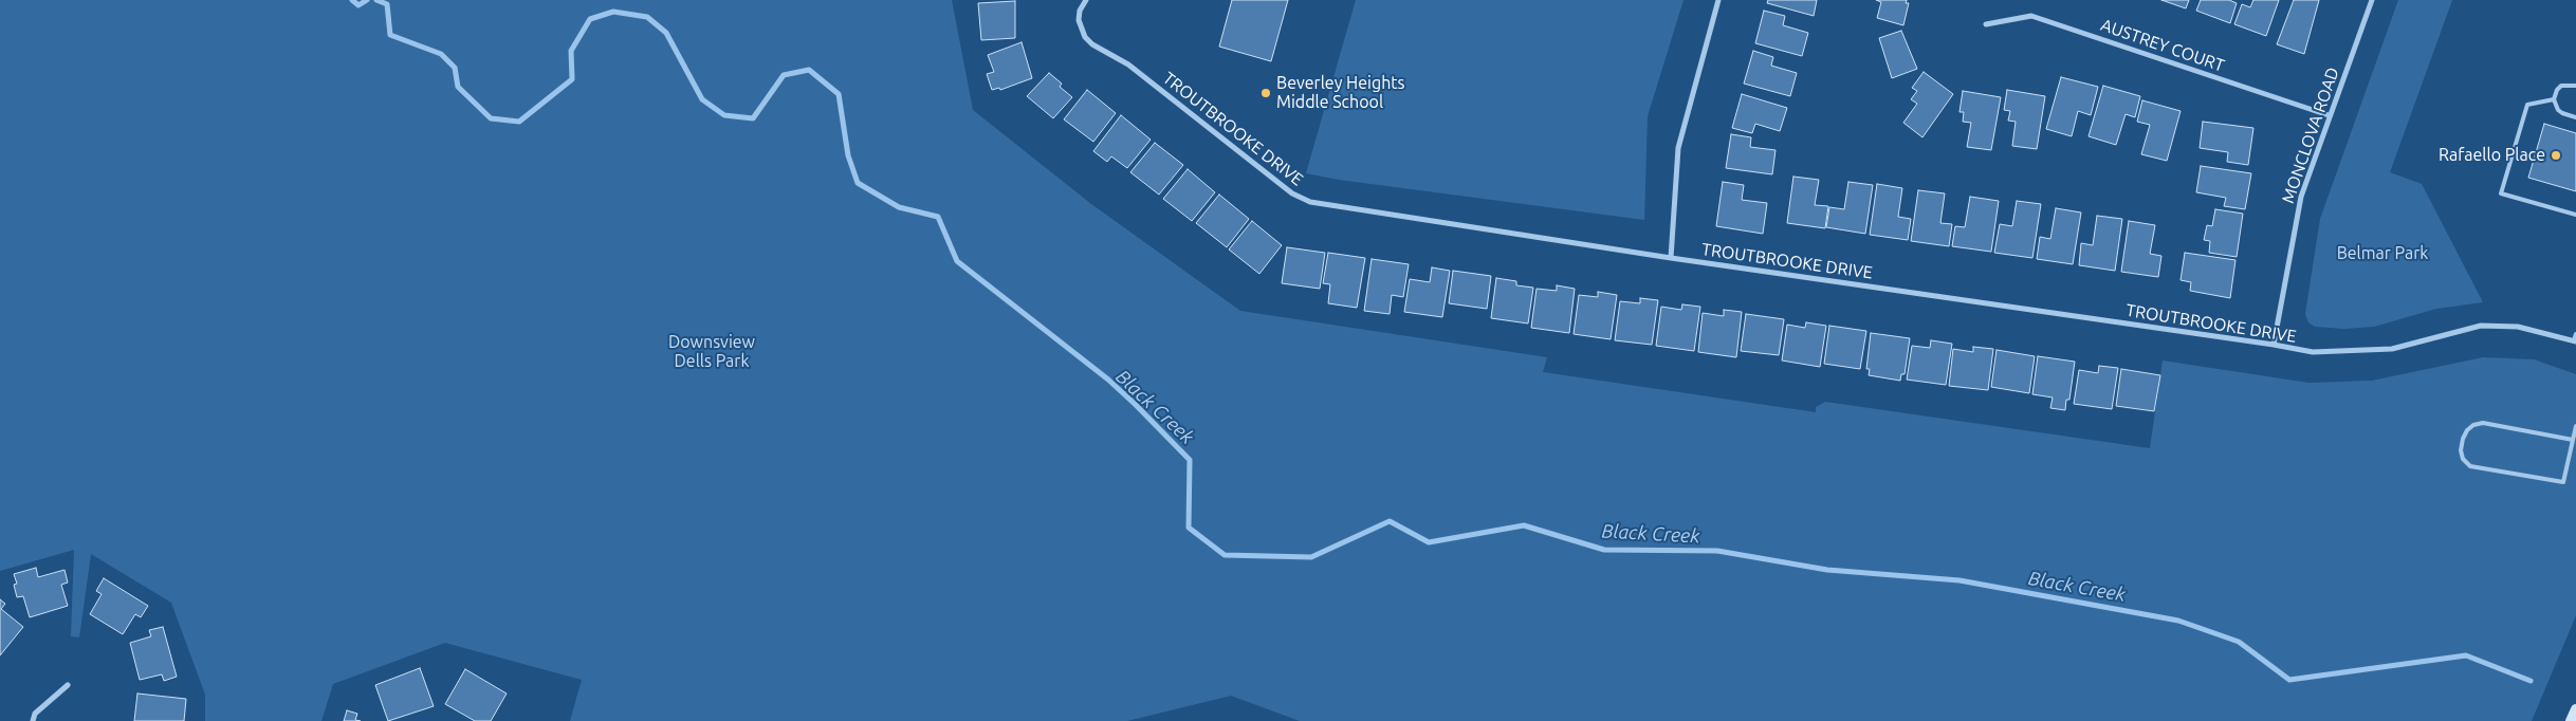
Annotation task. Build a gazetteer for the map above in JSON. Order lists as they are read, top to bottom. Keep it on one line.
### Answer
{"streets":{"street":["AUSTREY COURT","TROUTBROOKE DRIVE","MONCLOVA ROAD"]},"crossings":[["AUSTREY COURT","MONCLOVA ROAD"],["TROUTBROOKE DRIVE","MONCLOVA ROAD"]],"water":["Black Creek"],"parks":["Belmar Park","Downsview Dells Park"],"places":["Beverley Heights Middle School","Rafaello Place"]}
